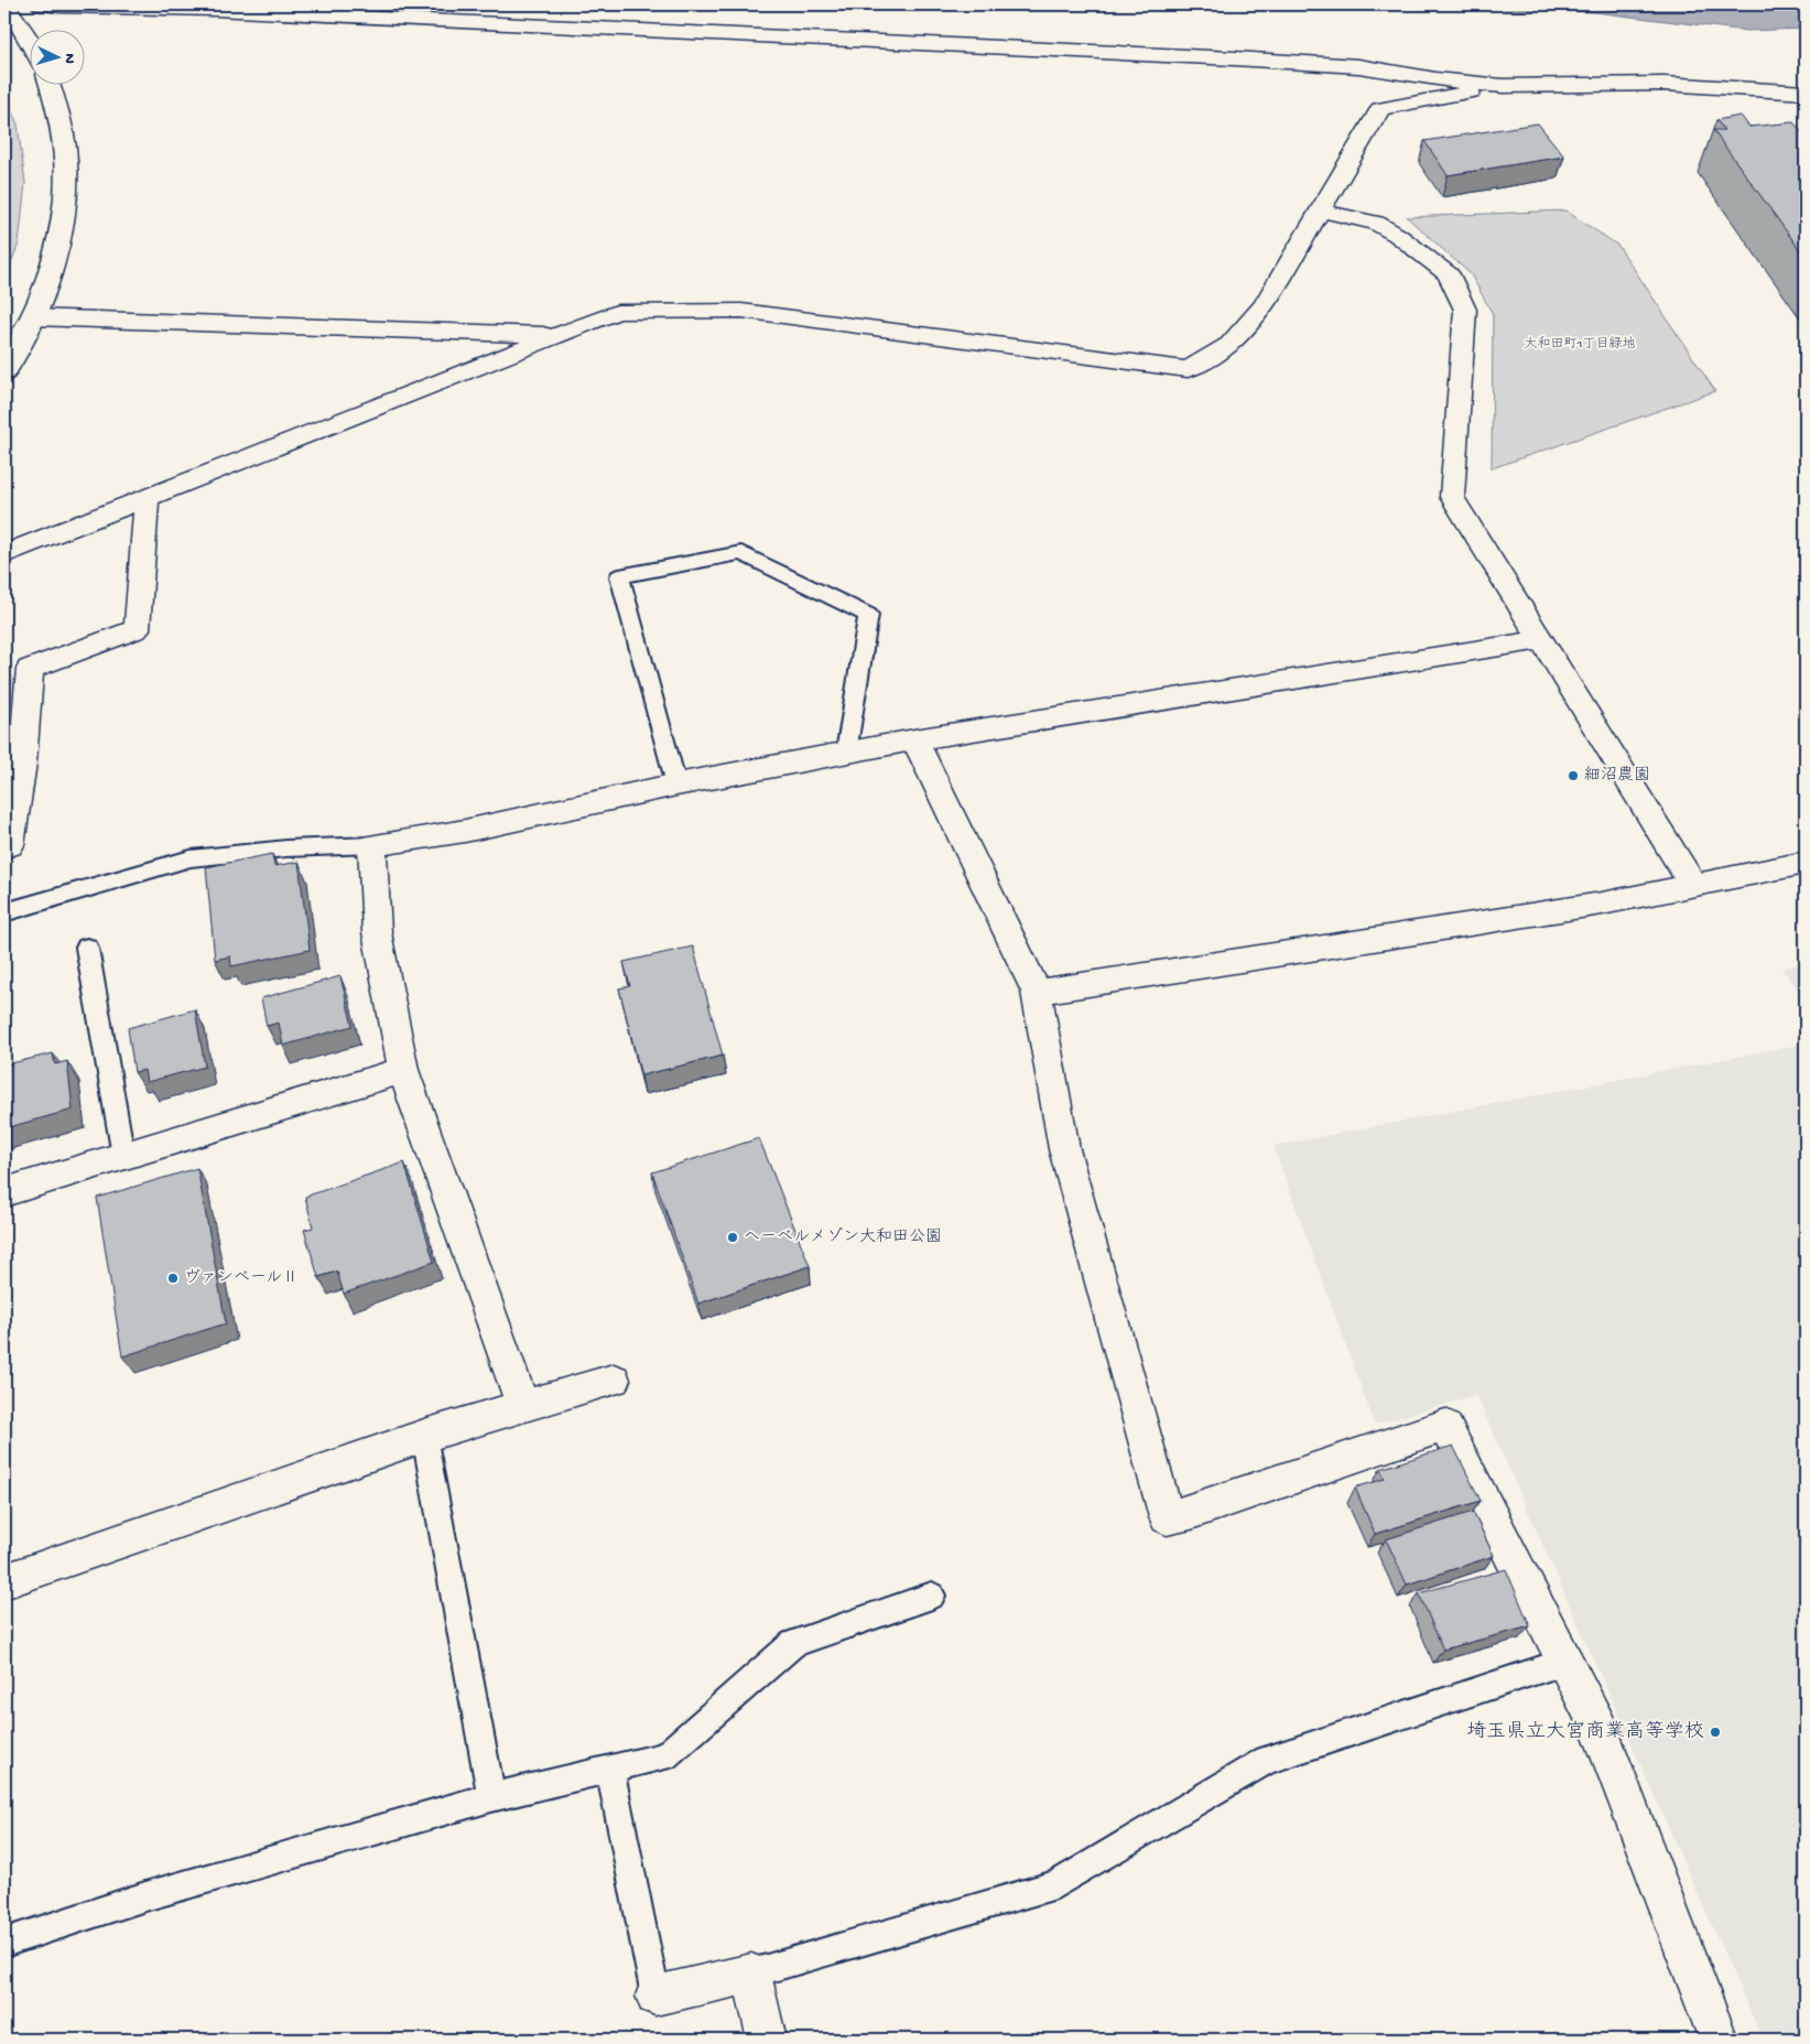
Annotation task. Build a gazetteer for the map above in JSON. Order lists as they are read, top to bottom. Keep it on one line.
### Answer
{"parks":["大和田町1丁目緑地"],"places":["細沼農園","ヘーベルメゾン大和田公園","ヴァンベールⅡ","埼玉県立大宮商業高等学校"],"north":"right"}
